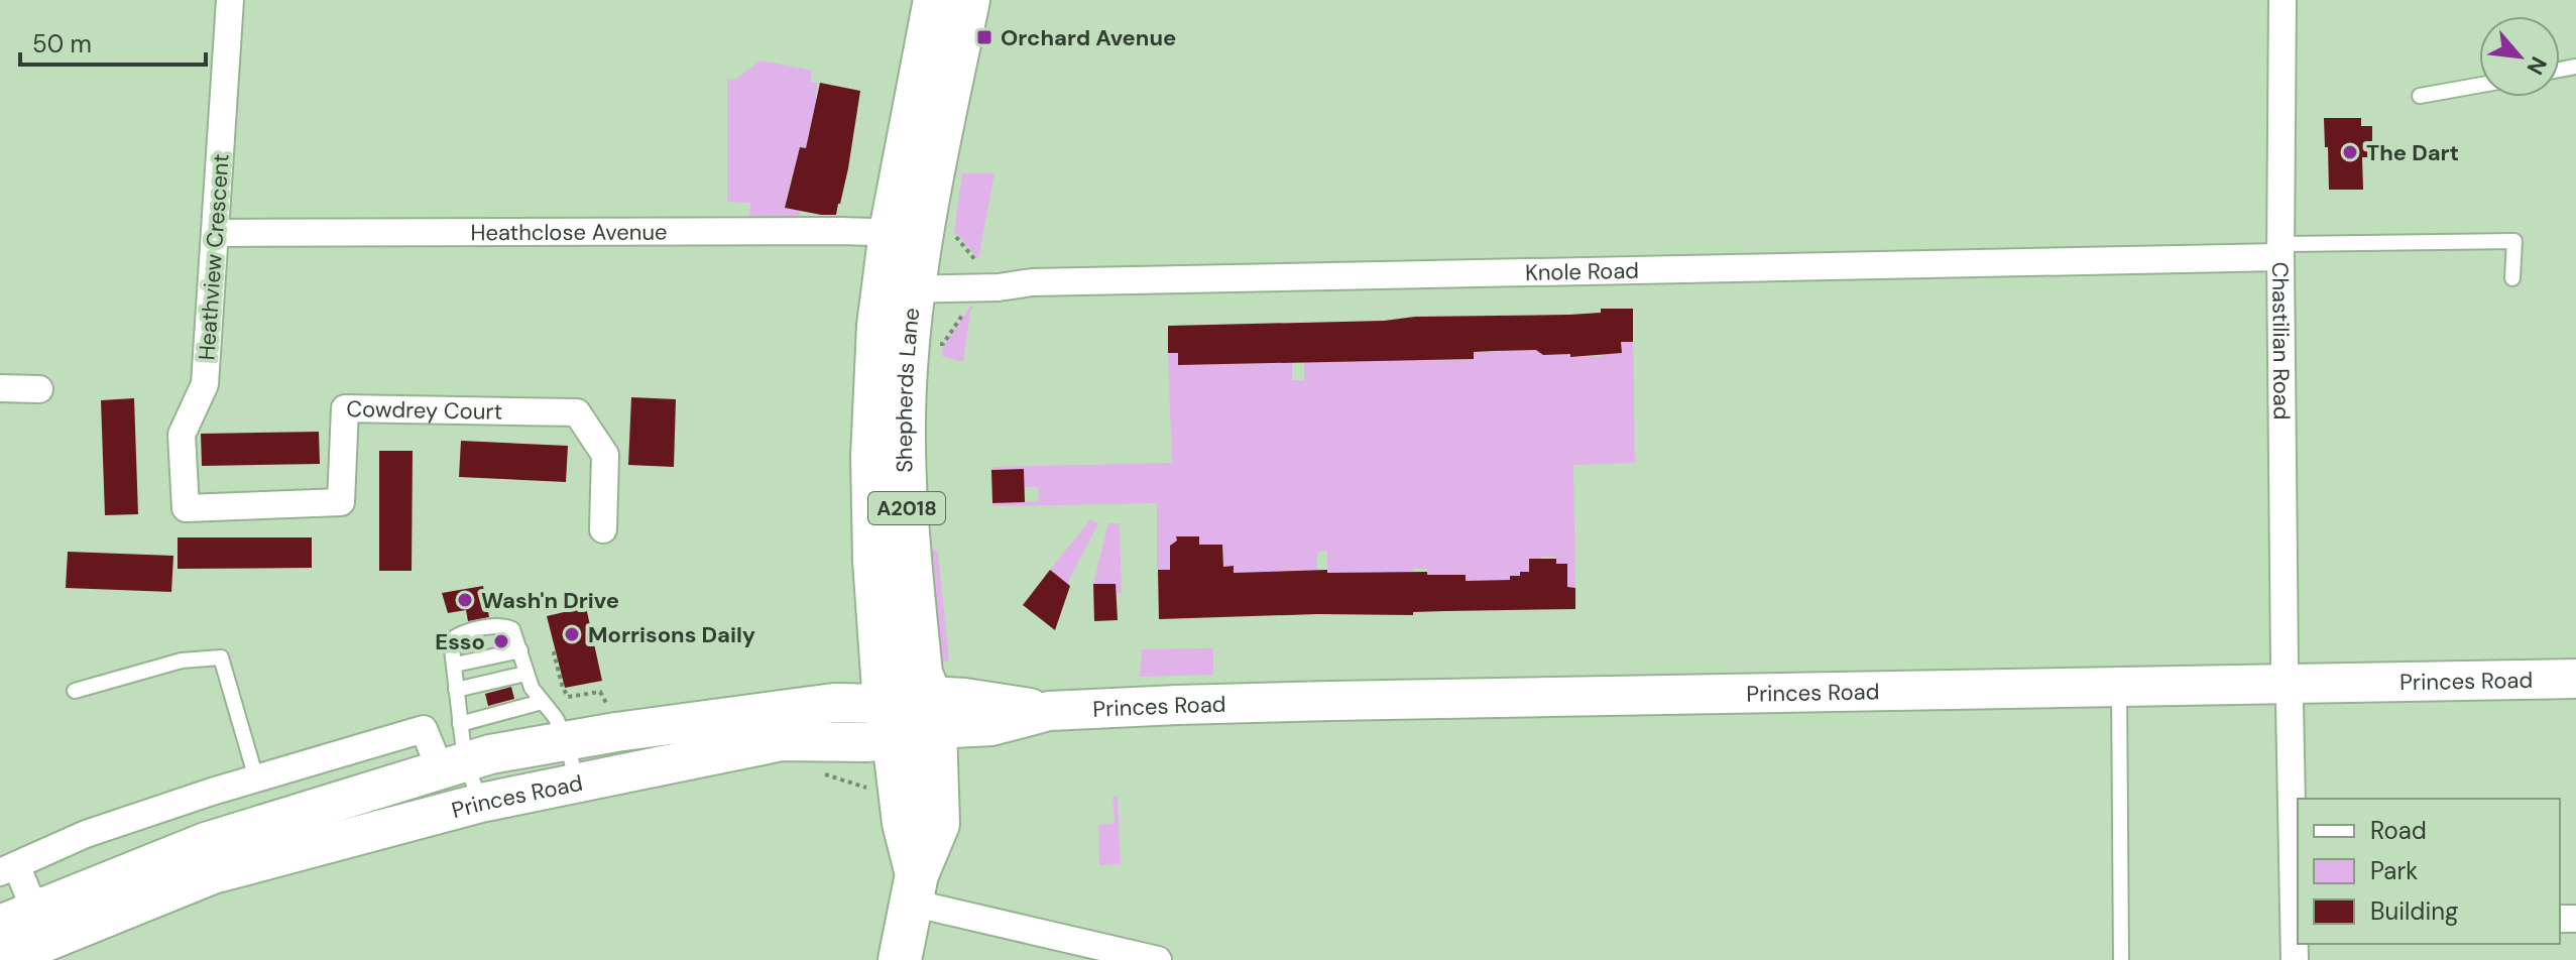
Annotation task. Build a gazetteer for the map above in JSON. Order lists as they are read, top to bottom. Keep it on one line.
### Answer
{"streets":{"main road":["Shepherds Lane","A2018","Princes Road"],"street":["Heathclose Avenue","Heathview Crescent","Knole Road","Chastilian Road","Cowdrey Court"]},"crossings":[["Heathclose Avenue","Heathview Crescent"],["Heathclose Avenue","Shepherds Lane"],["Heathview Crescent","Cowdrey Court"],["Knole Road","Chastilian Road"],["Knole Road","Shepherds Lane"],["Chastilian Road","Princes Road"],["Shepherds Lane","Princes Road"]],"places":{"transit":["Orchard Avenue"],"other":["The Dart","Wash'n Drive","Morrisons Daily","Esso"]},"legend":["Road","Park","Building"],"scale_bar":"50 m","north":"bottom right"}
